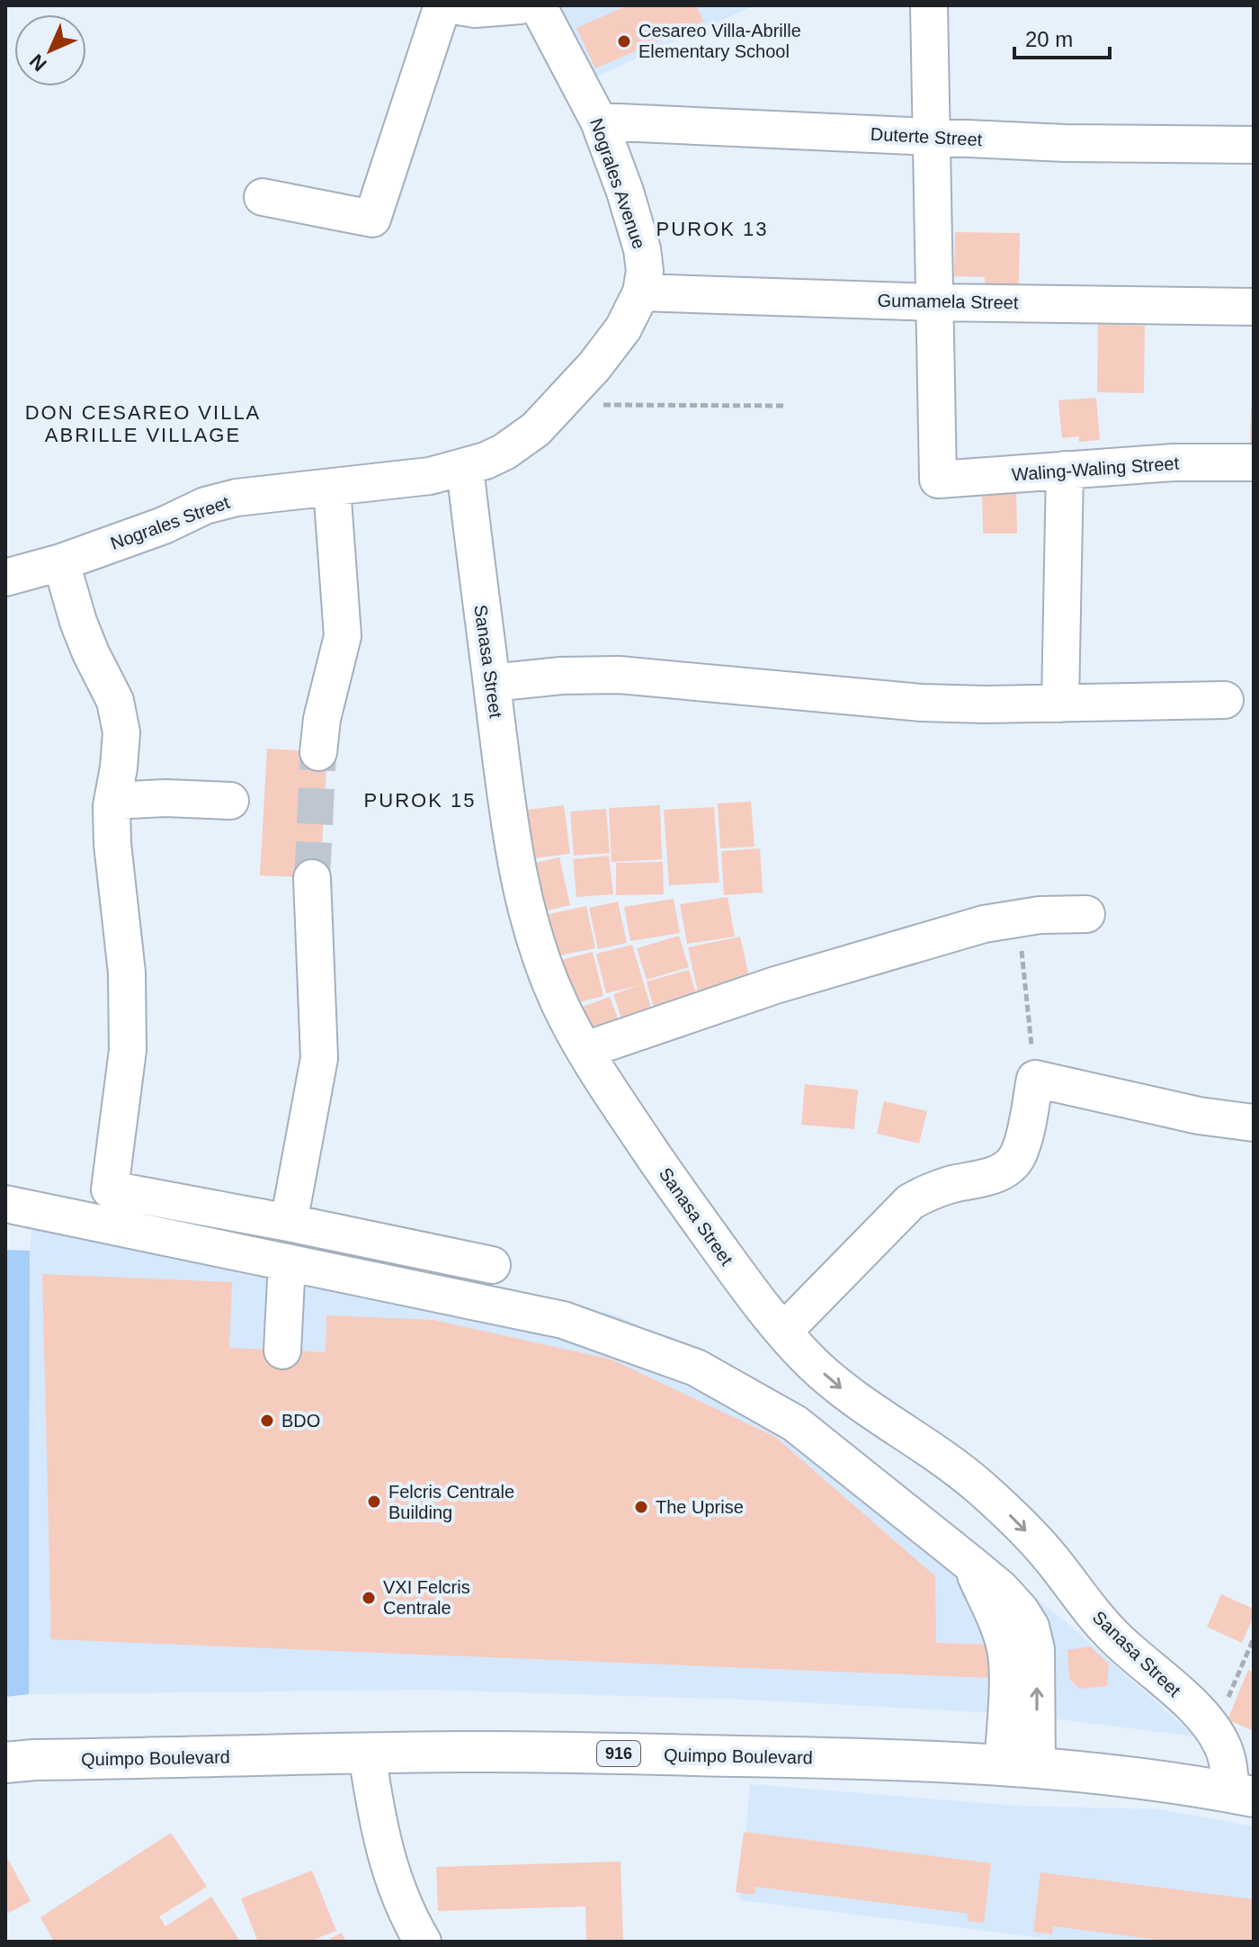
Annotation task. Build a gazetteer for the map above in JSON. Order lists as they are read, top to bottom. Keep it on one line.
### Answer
{"streets":{"main road":["916","Quimpo Boulevard"],"street":["Duterte Street","Nograles Avenue","Gumamela Street","Waling-Waling Street","Nograles Street","Sanasa Street"]},"crossings":[["Duterte Street","Nograles Avenue"],["Nograles Avenue","Gumamela Street"],["Nograles Avenue","Nograles Street"],["Nograles Avenue","Sanasa Street"],["Gumamela Street","Waling-Waling Street"],["Nograles Street","Sanasa Street"],["Sanasa Street","Quimpo Boulevard"]],"one_way":["Sanasa Street"],"districts":["PUROK 13","DON CESAREO VILLA ABRILLE VILLAGE","PUROK 15"],"places":["Cesareo Villa-Abrille Elementary School","BDO","Felcris Centrale Building","The Uprise","VXI Felcris Centrale"],"scale_bar":"20 m","north":"bottom left"}
